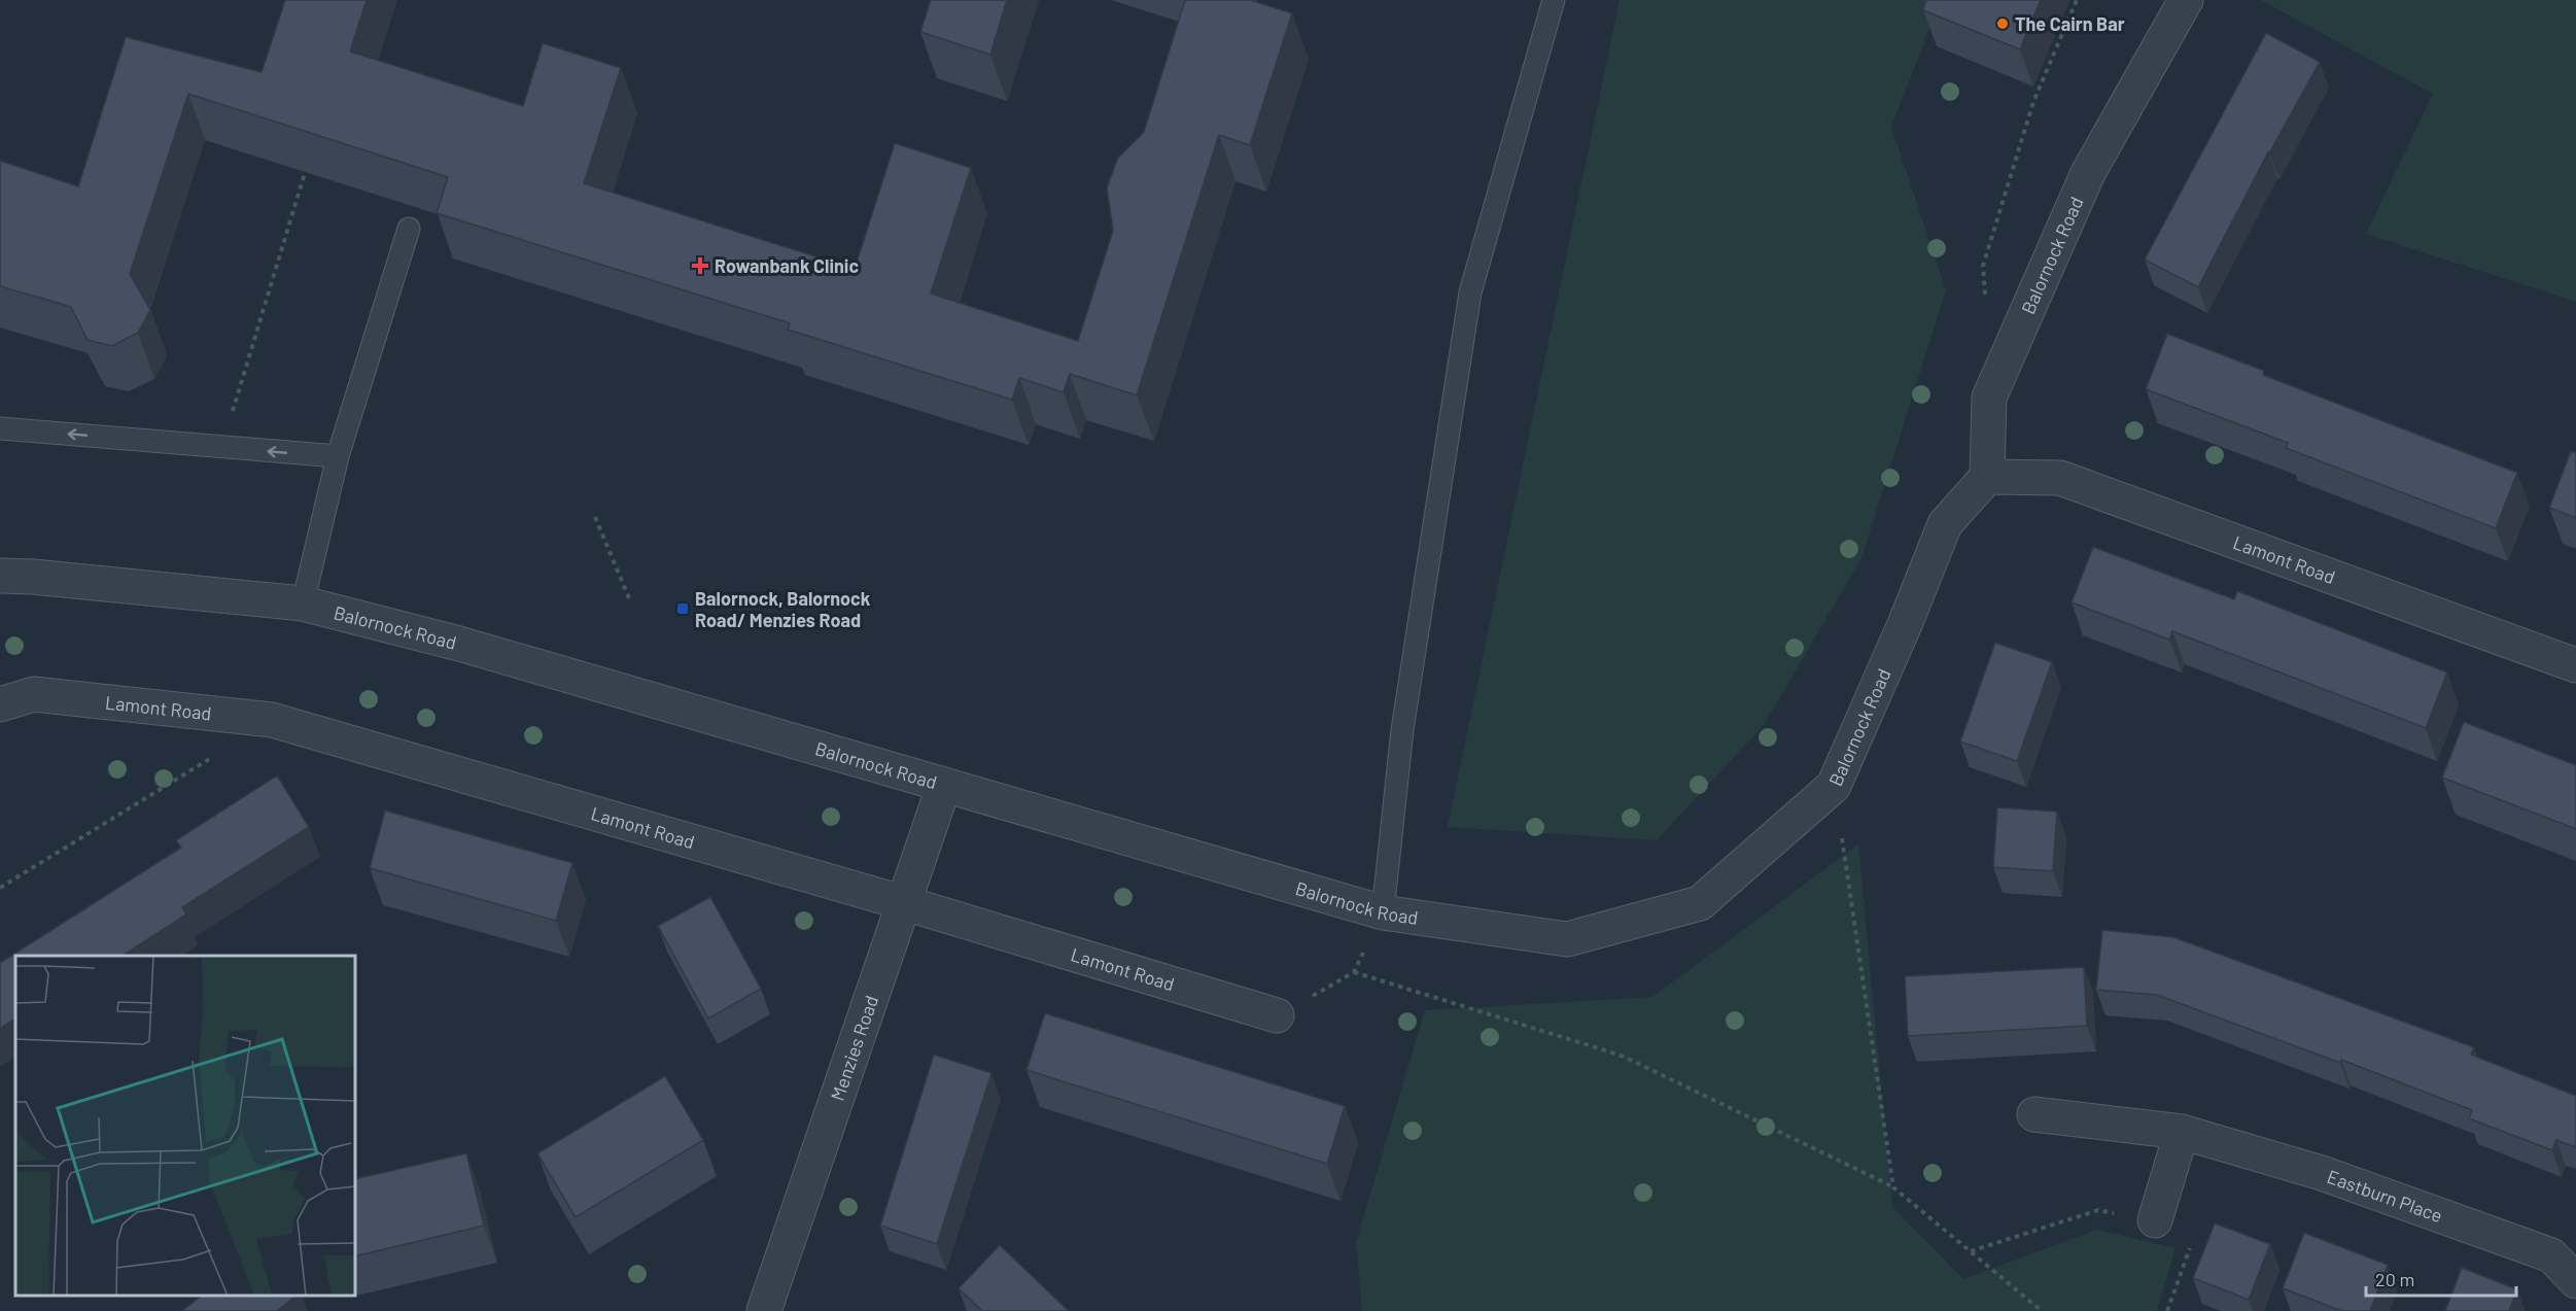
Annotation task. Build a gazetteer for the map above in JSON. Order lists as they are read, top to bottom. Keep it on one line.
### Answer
{"streets":{"street":["Balornock Road","Lamont Road","Menzies Road","Eastburn Place"]},"crossings":[["Balornock Road","Lamont Road"],["Balornock Road","Menzies Road"],["Lamont Road","Menzies Road"]],"places":{"other":["The Cairn Bar"],"health":["Rowanbank Clinic"],"transit":["Balornock, Balornock Road/ Menzies Road"]},"scale_bar":"20 m"}
